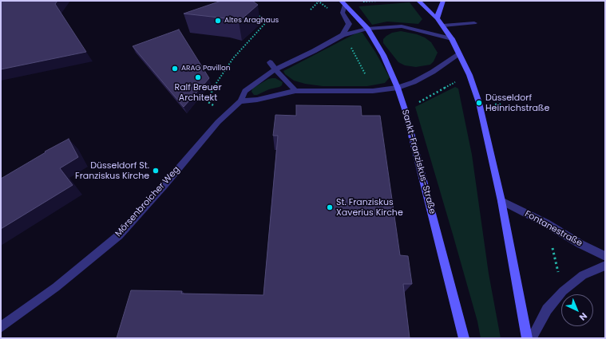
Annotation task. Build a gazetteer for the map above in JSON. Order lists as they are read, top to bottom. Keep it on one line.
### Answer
{"streets":{"main road":["Sankt-Franziskus-Straße"],"street":["Mörsenbroicher Weg","Fontanestraße"]},"crossings":[["Sankt-Franziskus-Straße","Mörsenbroicher Weg"]],"places":["Altes Araghaus","ARAG Pavillon","Ralf Breuer Architekt","Düsseldorf Heinrichstraße","Düsseldorf St. Franziskus Kirche","St. Franziskus Xaverius Kirche"],"north":"bottom right"}
